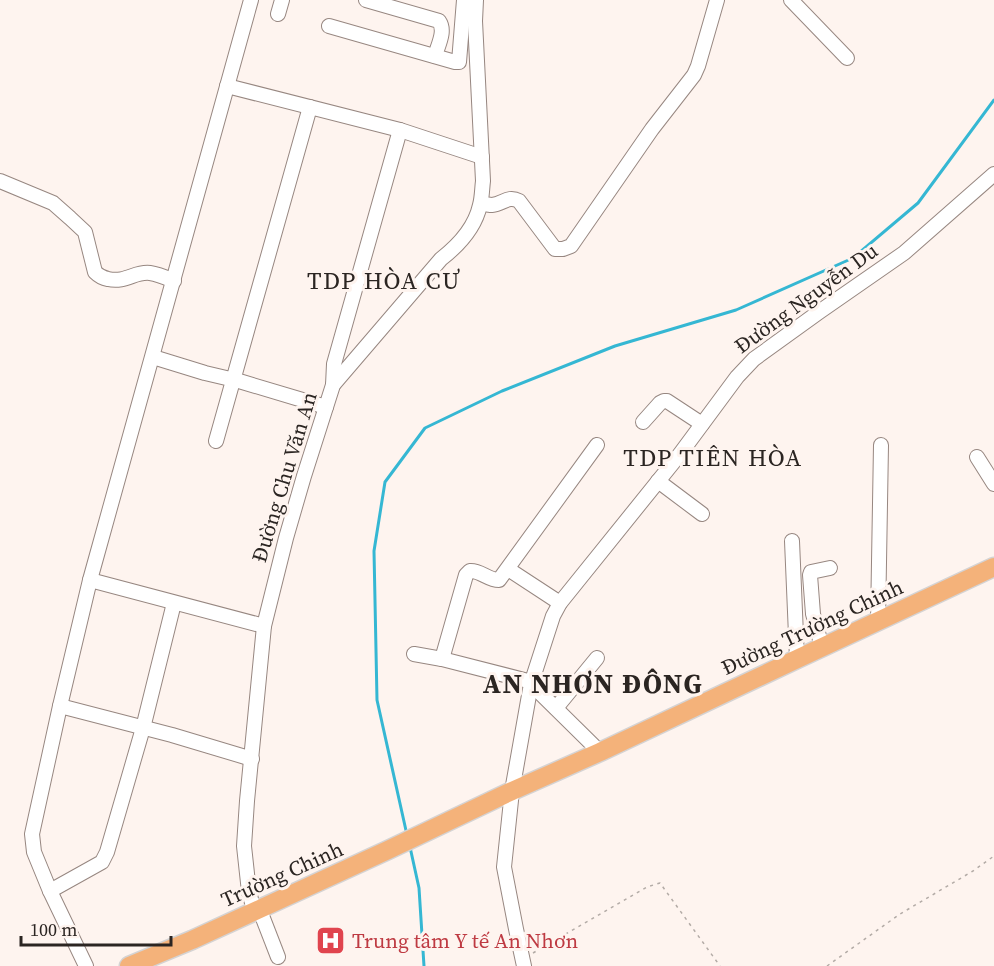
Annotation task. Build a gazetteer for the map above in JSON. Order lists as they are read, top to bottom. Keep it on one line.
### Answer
{"streets":{"main road":["Đường Trường Chinh","Trường Chinh"],"street":["Đường Nguyễn Du","Đường Chu Văn An"]},"crossings":[["Đường Nguyễn Du","Đường Trường Chinh"],["Đường Chu Văn An","Trường Chinh"],["Đường Trường Chinh","Trường Chinh"]],"districts":["TDP HÒA CƯ","TDP TIÊN HÒA","AN NHƠN ĐÔNG"],"places":{"hospital":["Trung tâm Y tế An Nhơn"]},"scale_bar":"100 m"}
